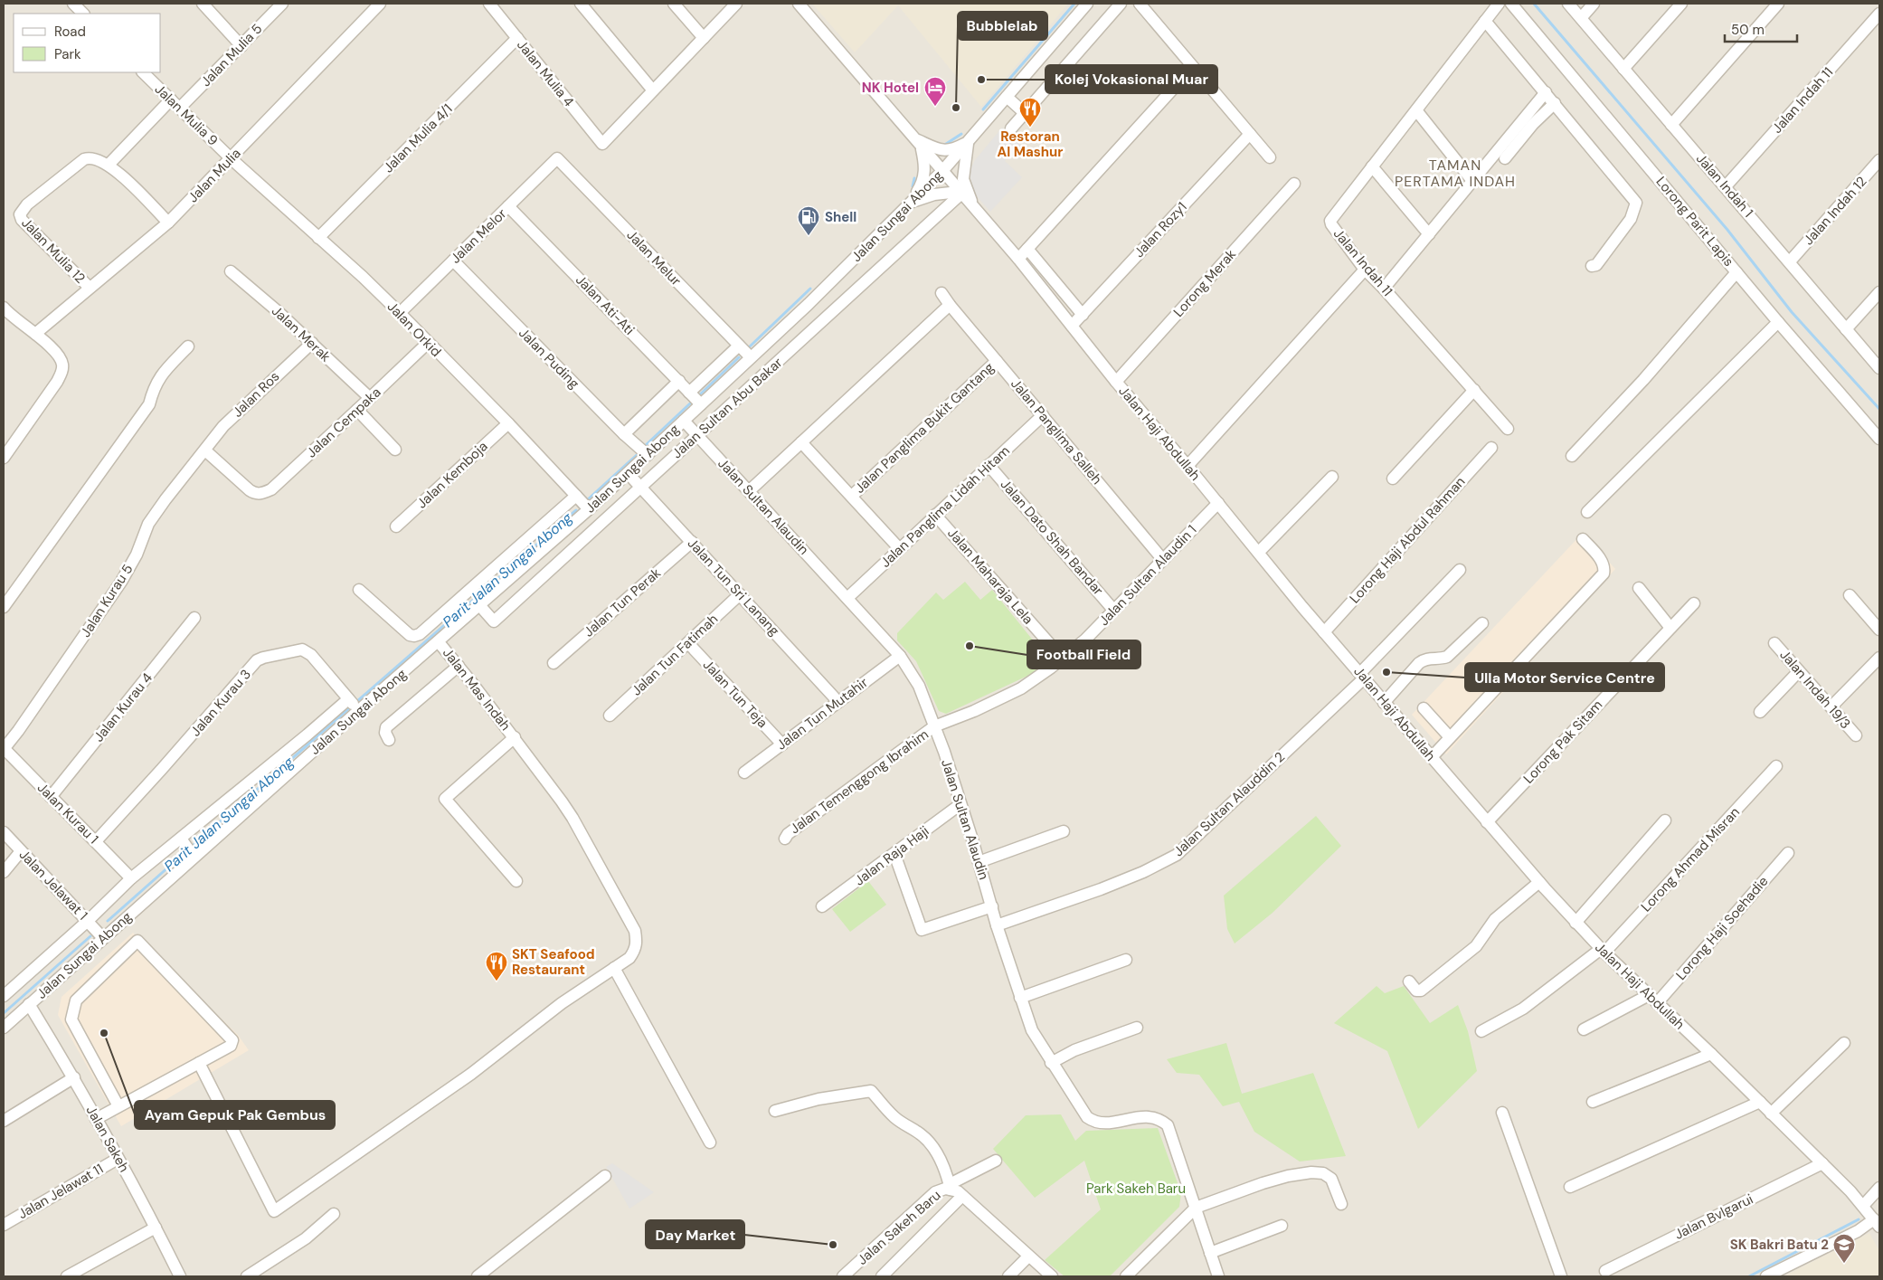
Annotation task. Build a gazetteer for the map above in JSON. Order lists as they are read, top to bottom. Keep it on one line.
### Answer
{"streets":{"street":["Jalan Mulia 5","Jalan Mulia 4","Jalan Indah 11","Jalan Mulia 9","Jalan Mulia 4/1","Jalan Mulia","Jalan Indah 1","Jalan Indah 12","Jalan Sungai Abong","Lorong Parit Lapis","Jalan Rozy1","Jalan Melor","Jalan Mulia 12","Jalan Melur","Lorong Merak","Jalan Ati-Ati","Jalan Orkid","Jalan Merak","Jalan Puding","Jalan Ros","Jalan Sultan Abu Bakar","Jalan Cempaka","Jalan Panglima Bukit Gantang","Jalan Panglima Salleh","Jalan Haji Abdullah","Jalan Kemboja","Jalan Sultan Alaudin","Jalan Panglima Lidah Hitam","Jalan Dato Shah Bandar","Lorong Haji Abdul Rahman","Jalan Sultan Alaudin 1","Jalan Maharaja Lela","Jalan Tun Sri Lanang","Jalan Kurau 5","Jalan Tun Perak","Jalan Tun Fatimah","Jalan Mas Indah","Jalan Indah 19/3","Jalan Tun Teja","Jalan Kurau 3","Jalan Kurau 4","Jalan Tun Mutahir","Lorong Pak Sitam","Jalan Temenggong Ibrahim","Jalan Sultan Alauddin 2","Jalan Kurau 1","Jalan Raja Haji","Lorong Ahmad Misran","Jalan Jelawat 1","Lorong Haji Soehadie","Jalan Sakeh","Jalan Jelawat 11","Jalan Bvlgarui","Jalan Sakeh Baru"]},"crossings":[["Jalan Mulia 5","Jalan Mulia 9"],["Jalan Mulia 4","Jalan Mulia 4/1"],["Jalan Indah 11","Jalan Indah 1"],["Jalan Mulia 9","Jalan Mulia"],["Jalan Mulia 9","Jalan Orkid"],["Jalan Mulia 4/1","Jalan Orkid"],["Jalan Mulia","Jalan Mulia 12"],["Jalan Mulia","Jalan Orkid"],["Jalan Indah 1","Jalan Indah 12"],["Jalan Sungai Abong","Jalan Melur"],["Jalan Sungai Abong","Jalan Ati-Ati"],["Jalan Sungai Abong","Jalan Orkid"],["Jalan Sungai Abong","Jalan Puding"],["Jalan Sungai Abong","Jalan Sultan Abu Bakar"],["Jalan Sungai Abong","Jalan Haji Abdullah"],["Jalan Sungai Abong","Jalan Sultan Alaudin"],["Jalan Sungai Abong","Jalan Tun Sri Lanang"],["Jalan Sungai Abong","Jalan Mas Indah"],["Jalan Sungai Abong","Jalan Kurau 3"],["Jalan Sungai Abong","Jalan Jelawat 1"],["Jalan Sungai Abong","Jalan Sakeh"],["Jalan Rozy1","Jalan Haji Abdullah"],["Jalan Melor","Jalan Melur"],["Jalan Melor","Jalan Ati-Ati"],["Jalan Melor","Jalan Orkid"],["Jalan Melor","Jalan Puding"],["Lorong Merak","Jalan Haji Abdullah"],["Jalan Orkid","Jalan Cempaka"],["Jalan Orkid","Jalan Kemboja"],["Jalan Merak","Jalan Ros"],["Jalan Merak","Jalan Cempaka"],["Jalan Ros","Jalan Cempaka"],["Jalan Ros","Jalan Kurau 5"],["Jalan Sultan Abu Bakar","Jalan Haji Abdullah"],["Jalan Sultan Abu Bakar","Jalan Sultan Alaudin"],["Jalan Sultan Abu Bakar","Jalan Tun Sri Lanang"],["Jalan Cempaka","Jalan Kurau 5"],["Jalan Panglima Bukit Gantang","Jalan Panglima Salleh"],["Jalan Panglima Salleh","Jalan Panglima Lidah Hitam"],["Jalan Panglima Salleh","Jalan Sultan Alaudin 1"],["Jalan Haji Abdullah","Lorong Haji Abdul Rahman"],["Jalan Haji Abdullah","Jalan Sultan Alaudin 1"],["Jalan Haji Abdullah","Lorong Pak Sitam"],["Jalan Haji Abdullah","Jalan Sultan Alauddin 2"],["Jalan Haji Abdullah","Lorong Ahmad Misran"],["Jalan Haji Abdullah","Lorong Haji Soehadie"],["Jalan Haji Abdullah","Jalan Bvlgarui"],["Jalan Sultan Alaudin","Jalan Panglima Lidah Hitam"],["Jalan Sultan Alaudin","Jalan Sultan Alaudin 1"],["Jalan Sultan Alaudin","Jalan Tun Mutahir"],["Jalan Sultan Alaudin","Jalan Temenggong Ibrahim"],["Jalan Sultan Alaudin","Jalan Sultan Alauddin 2"],["Jalan Sultan Alaudin","Jalan Raja Haji"],["Jalan Panglima Lidah Hitam","Jalan Dato Shah Bandar"],["Jalan Panglima Lidah Hitam","Jalan Maharaja Lela"],["Jalan Dato Shah Bandar","Jalan Sultan Alaudin 1"],["Jalan Sultan Alaudin 1","Jalan Maharaja Lela"],["Jalan Sultan Alaudin 1","Jalan Temenggong Ibrahim"],["Jalan Tun Sri Lanang","Jalan Tun Perak"],["Jalan Tun Sri Lanang","Jalan Tun Fatimah"],["Jalan Tun Sri Lanang","Jalan Tun Mutahir"],["Jalan Kurau 5","Jalan Kurau 1"],["Jalan Tun Fatimah","Jalan Tun Teja"],["Jalan Tun Teja","Jalan Tun Mutahir"],["Jalan Kurau 3","Jalan Kurau 1"],["Jalan Kurau 4","Jalan Kurau 1"],["Jalan Sakeh","Jalan Jelawat 11"]],"districts":["TAMAN PERTAMA INDAH"],"water":["Parit Jalan Sungai Abong"],"parks":["Park Sakeh Baru"],"places":{"other":["Kolej Vokasional Muar","Bubblelab","Football Field","Ulla Motor Service Centre","Ayam Gepuk Pak Gembus","Day Market"],"hotel":["NK Hotel"],"restaurant":["Restoran Al Mashur","SKT Seafood Restaurant"],"fuel station":["Shell"],"school or university":["SK Bakri Batu 2"]},"legend":["Road","Park"],"scale_bar":"50 m"}
